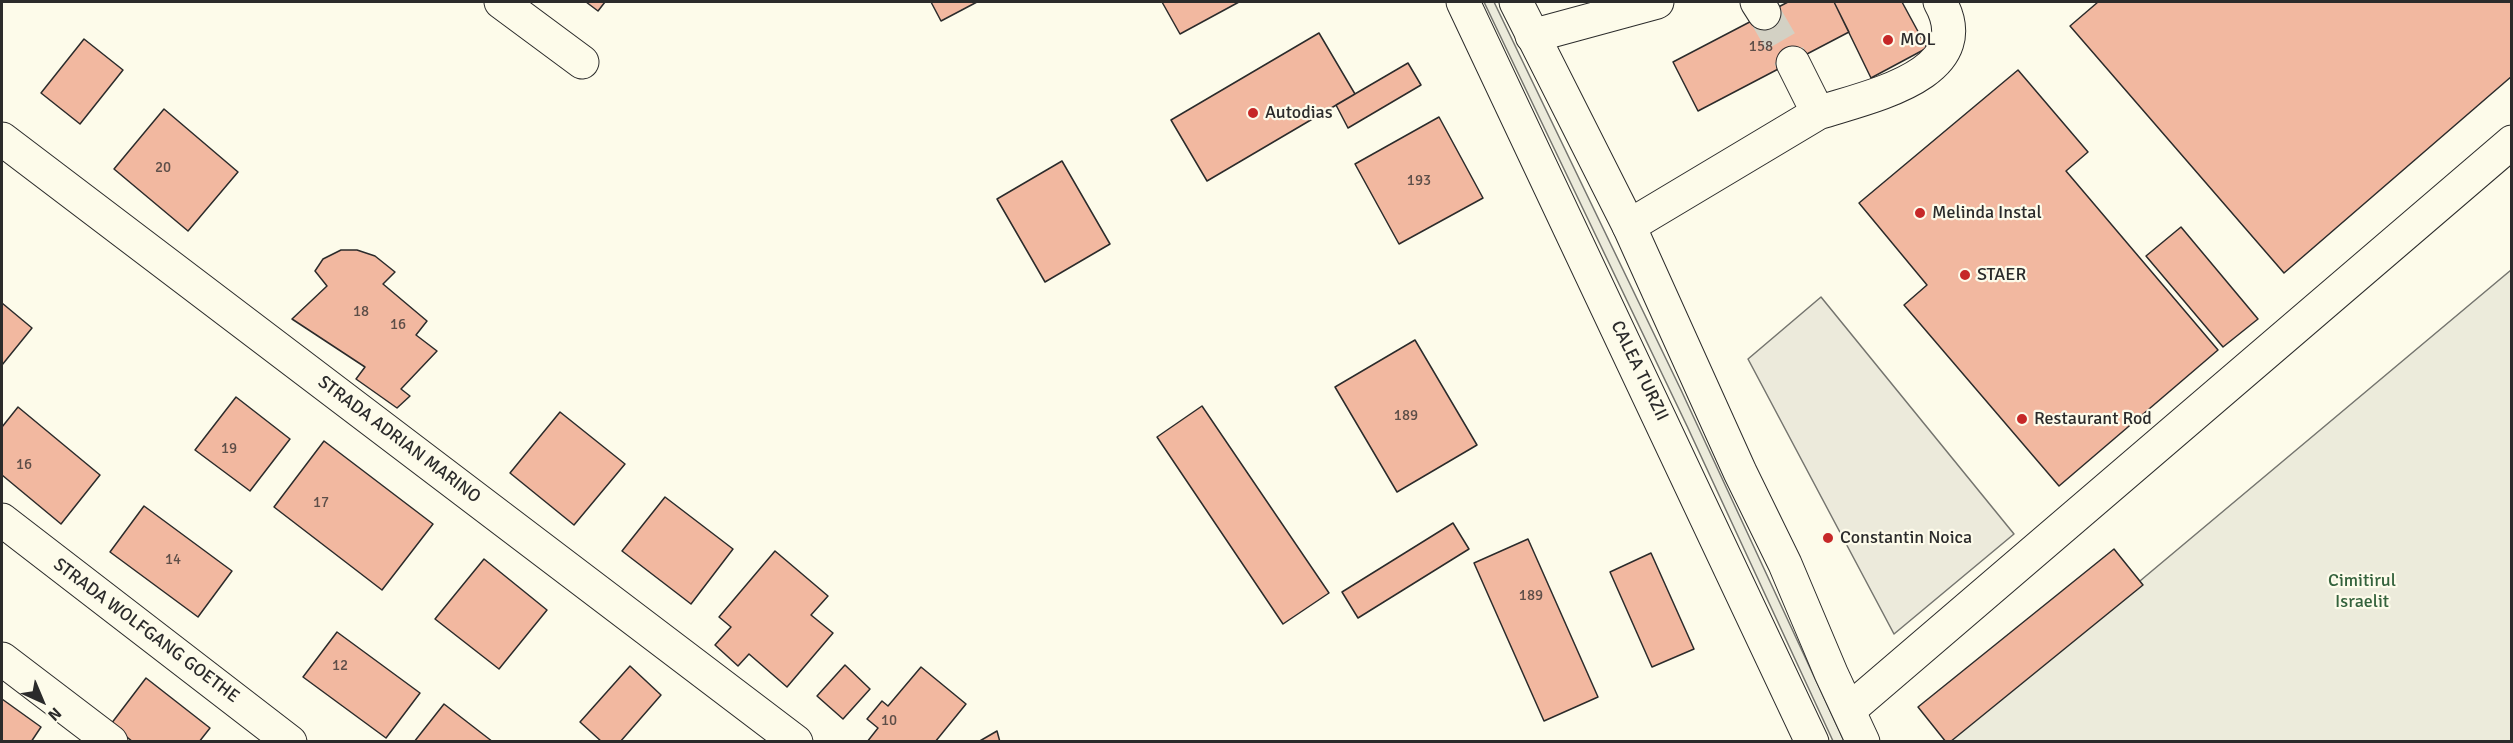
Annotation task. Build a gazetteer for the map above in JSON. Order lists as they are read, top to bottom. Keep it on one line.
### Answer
{"streets":{"main road":["CALEA TURZII","STRADA ADRIAN MARINO","STRADA WOLFGANG GOETHE"]},"parks":["Cimitirul Israelit"],"places":["MOL","Autodias","Melinda Instal","STAER","Restaurant Rod","Constantin Noica"],"house_numbers":["158","20","193","18","16","189","19","16","17","14","189","12","10"],"north":"bottom right"}
